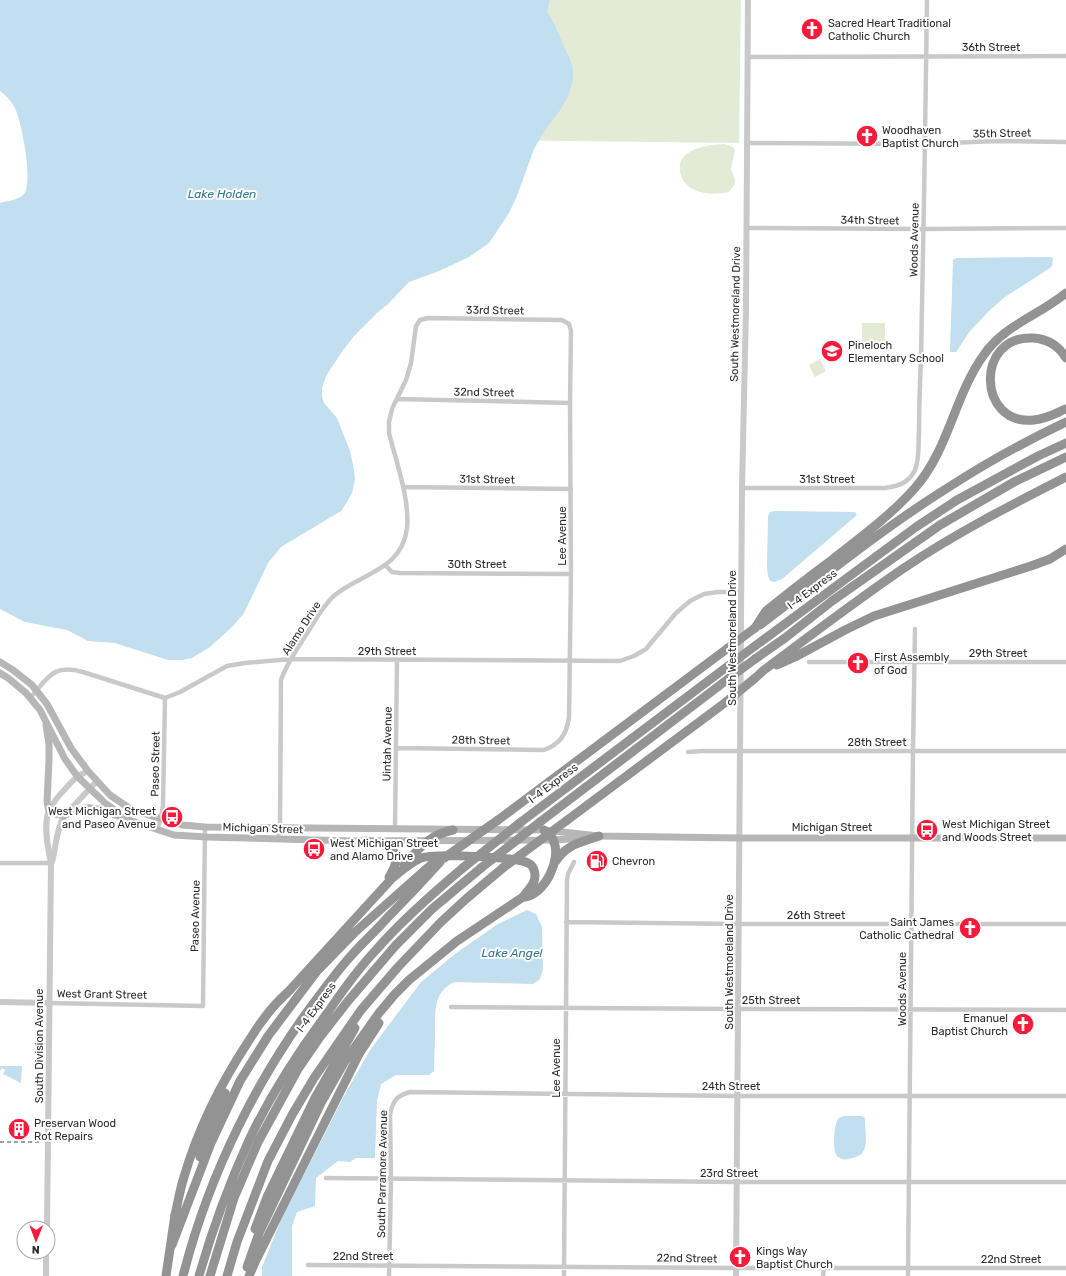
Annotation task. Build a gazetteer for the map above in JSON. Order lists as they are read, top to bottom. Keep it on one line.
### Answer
{"streets":{"highway":["I-4 Express"],"main road":["Michigan Street"],"street":["36th Street","35th Street","34th Street","Woods Avenue","33rd Street","South Westmoreland Drive","32nd Street","31st Street","Lee Avenue","30th Street","Alamo Drive","29th Street","28th Street","Uintah Avenue","Paseo Street","26th Street","Paseo Avenue","West Grant Street","25th Street","South Division Avenue","24th Street","23rd Street","South Parramore Avenue","22nd Street"]},"crossings":[["36th Street","Woods Avenue"],["36th Street","South Westmoreland Drive"],["35th Street","Woods Avenue"],["35th Street","South Westmoreland Drive"],["34th Street","Woods Avenue"],["34th Street","South Westmoreland Drive"],["Woods Avenue","31st Street"],["Woods Avenue","29th Street"],["Woods Avenue","28th Street"],["Woods Avenue","Michigan Street"],["Woods Avenue","26th Street"],["Woods Avenue","25th Street"],["Woods Avenue","24th Street"],["Woods Avenue","23rd Street"],["Woods Avenue","22nd Street"],["33rd Street","Lee Avenue"],["33rd Street","Alamo Drive"],["South Westmoreland Drive","31st Street"],["South Westmoreland Drive","29th Street"],["South Westmoreland Drive","28th Street"],["South Westmoreland Drive","Michigan Street"],["South Westmoreland Drive","26th Street"],["South Westmoreland Drive","25th Street"],["South Westmoreland Drive","24th Street"],["South Westmoreland Drive","23rd Street"],["South Westmoreland Drive","22nd Street"],["32nd Street","Lee Avenue"],["32nd Street","Alamo Drive"],["31st Street","Lee Avenue"],["31st Street","Alamo Drive"],["Lee Avenue","30th Street"],["Lee Avenue","29th Street"],["Lee Avenue","28th Street"],["Lee Avenue","26th Street"],["Lee Avenue","25th Street"],["Lee Avenue","24th Street"],["Lee Avenue","23rd Street"],["Lee Avenue","22nd Street"],["30th Street","Alamo Drive"],["I-4 Express","Michigan Street"],["Alamo Drive","29th Street"],["Alamo Drive","Michigan Street"],["29th Street","Uintah Avenue"],["29th Street","Paseo Street"],["28th Street","Uintah Avenue"],["Uintah Avenue","Michigan Street"],["Paseo Street","Michigan Street"],["Michigan Street","Paseo Avenue"],["Michigan Street","South Division Avenue"],["Paseo Avenue","West Grant Street"],["West Grant Street","South Division Avenue"],["24th Street","South Parramore Avenue"],["23rd Street","South Parramore Avenue"],["South Parramore Avenue","22nd Street"]],"water":["Lake Holden","Lake Angel"],"places":{"church":["Sacred Heart Traditional Catholic Church","Woodhaven Baptist Church","First Assembly of God","Saint James Catholic Cathedral","Emanuel Baptist Church","Kings Way Baptist Church"],"school or university":["Pineloch Elementary School"],"bus stop":["West Michigan Street and Paseo Avenue","West Michigan Street and Woods Street","West Michigan Street and Alamo Drive"],"fuel station":["Chevron"],"building":["Preservan Wood Rot Repairs"]},"north":"bottom"}
